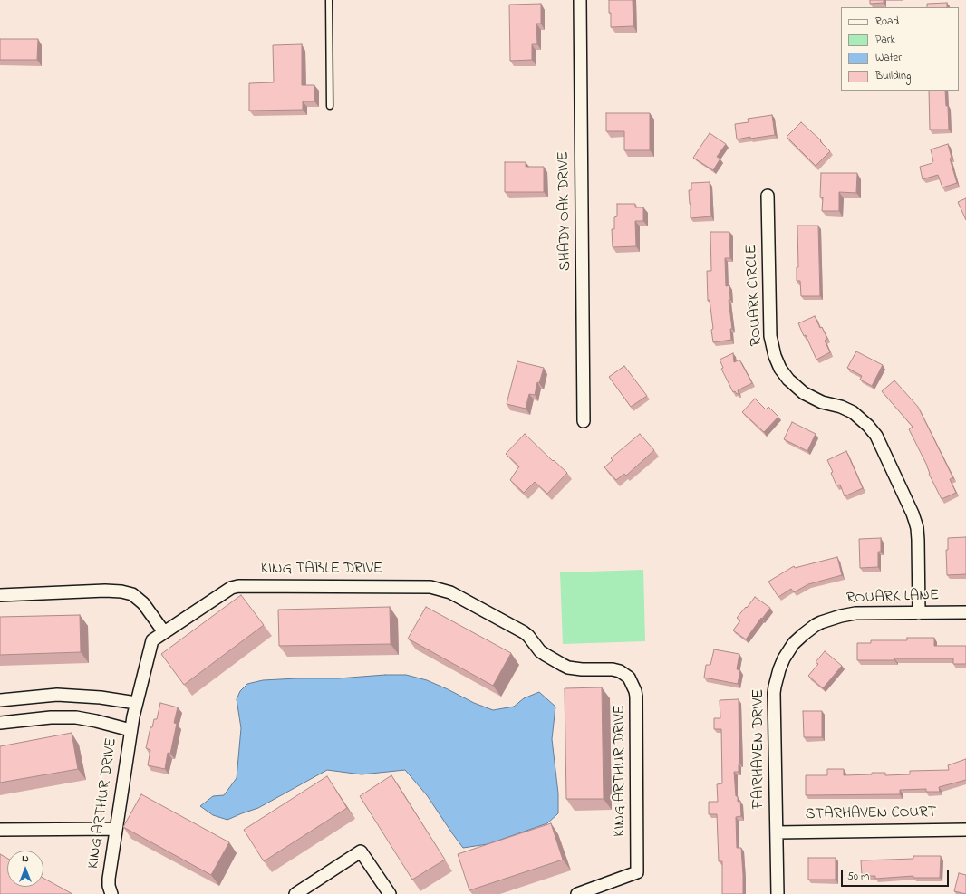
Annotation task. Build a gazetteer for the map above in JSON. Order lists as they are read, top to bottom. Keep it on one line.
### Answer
{"streets":{"street":["SHADY OAK DRIVE","ROUARK CIRCLE","KING TABLE DRIVE","ROUARK LANE","FAIRHAVEN DRIVE","KING ARTHUR DRIVE","STARHAVEN COURT"]},"crossings":[["ROUARK CIRCLE","ROUARK LANE"],["KING TABLE DRIVE","KING ARTHUR DRIVE"],["ROUARK LANE","FAIRHAVEN DRIVE"],["FAIRHAVEN DRIVE","STARHAVEN COURT"]],"legend":["Road","Park","Water","Building"],"scale_bar":"50 m","north":"top"}
